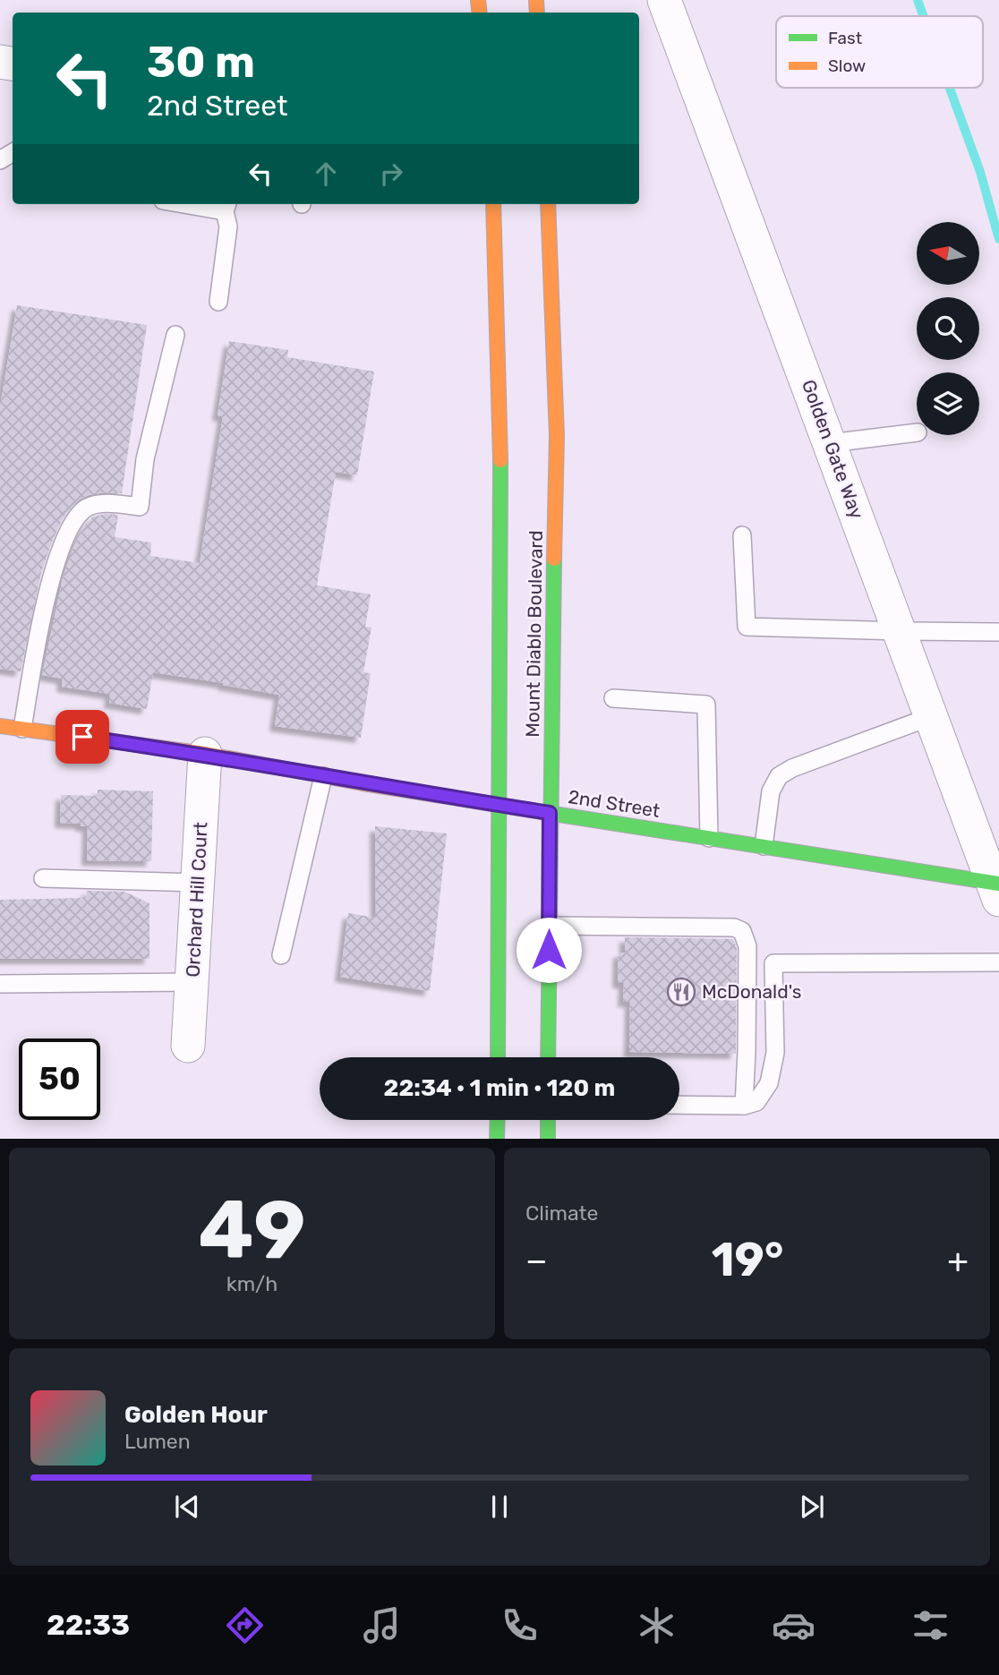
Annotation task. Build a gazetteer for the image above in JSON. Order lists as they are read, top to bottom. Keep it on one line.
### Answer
{"streets":{"main road":["Mount Diablo Boulevard","2nd Street"],"street":["Golden Gate Way","Orchard Hill Court"]},"crossings":[["Golden Gate Way","2nd Street"],["Mount Diablo Boulevard","2nd Street"],["2nd Street","Orchard Hill Court"]],"places":{"restaurant":["McDonald's"]},"legend":["Fast","Slow"],"north":"left","page":{"turn":["30 m","2nd Street"],"limit":"50","trip":"22:34 · 1 min · 120 m","tile":[["49","km/h"],"Climate"],"heat":["−","19°","+"],"song":["Golden Hour","Lumen"],"tabs":"22:33"}}
